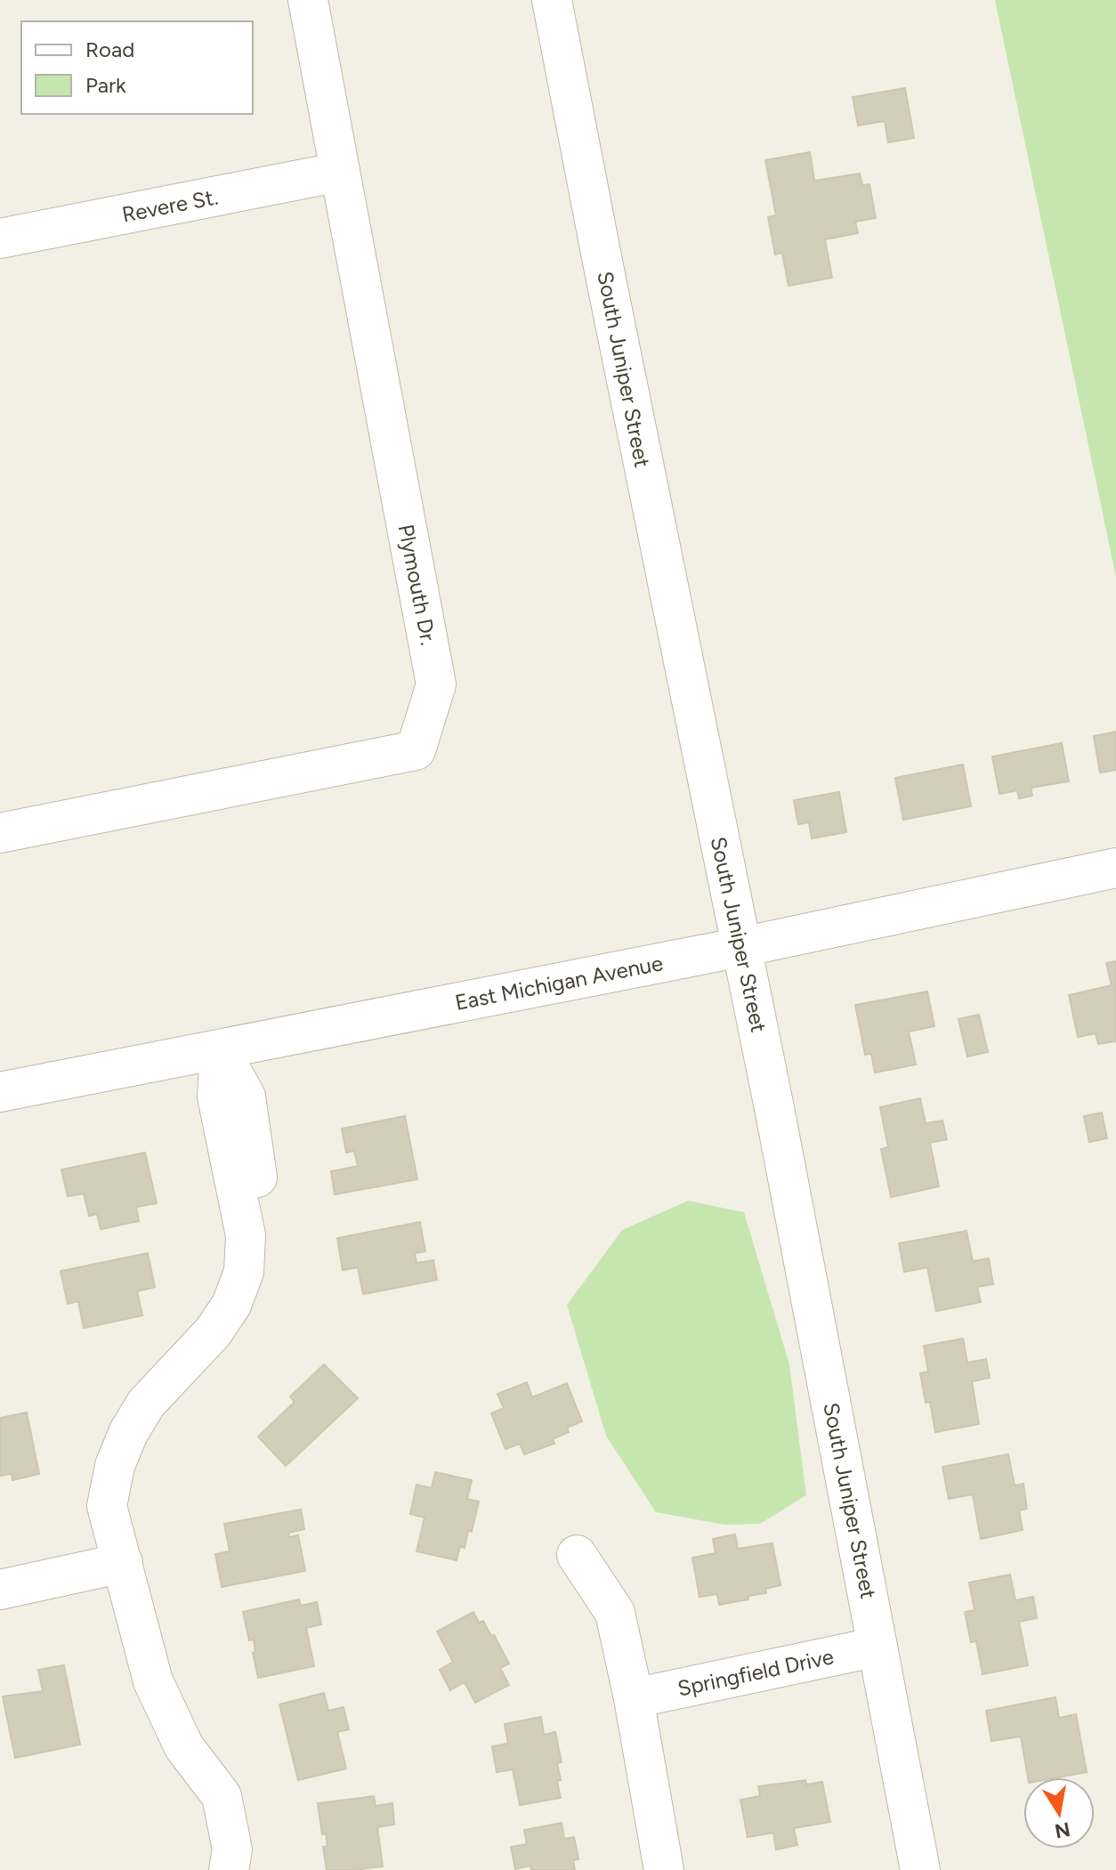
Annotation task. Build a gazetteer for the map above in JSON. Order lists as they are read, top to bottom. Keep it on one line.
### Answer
{"streets":{"street":["Revere St.","South Juniper Street","Plymouth Dr.","East Michigan Avenue","Springfield Drive"]},"crossings":[["Revere St.","Plymouth Dr."],["South Juniper Street","East Michigan Avenue"],["South Juniper Street","Springfield Drive"]],"legend":["Road","Park"],"north":"bottom"}
